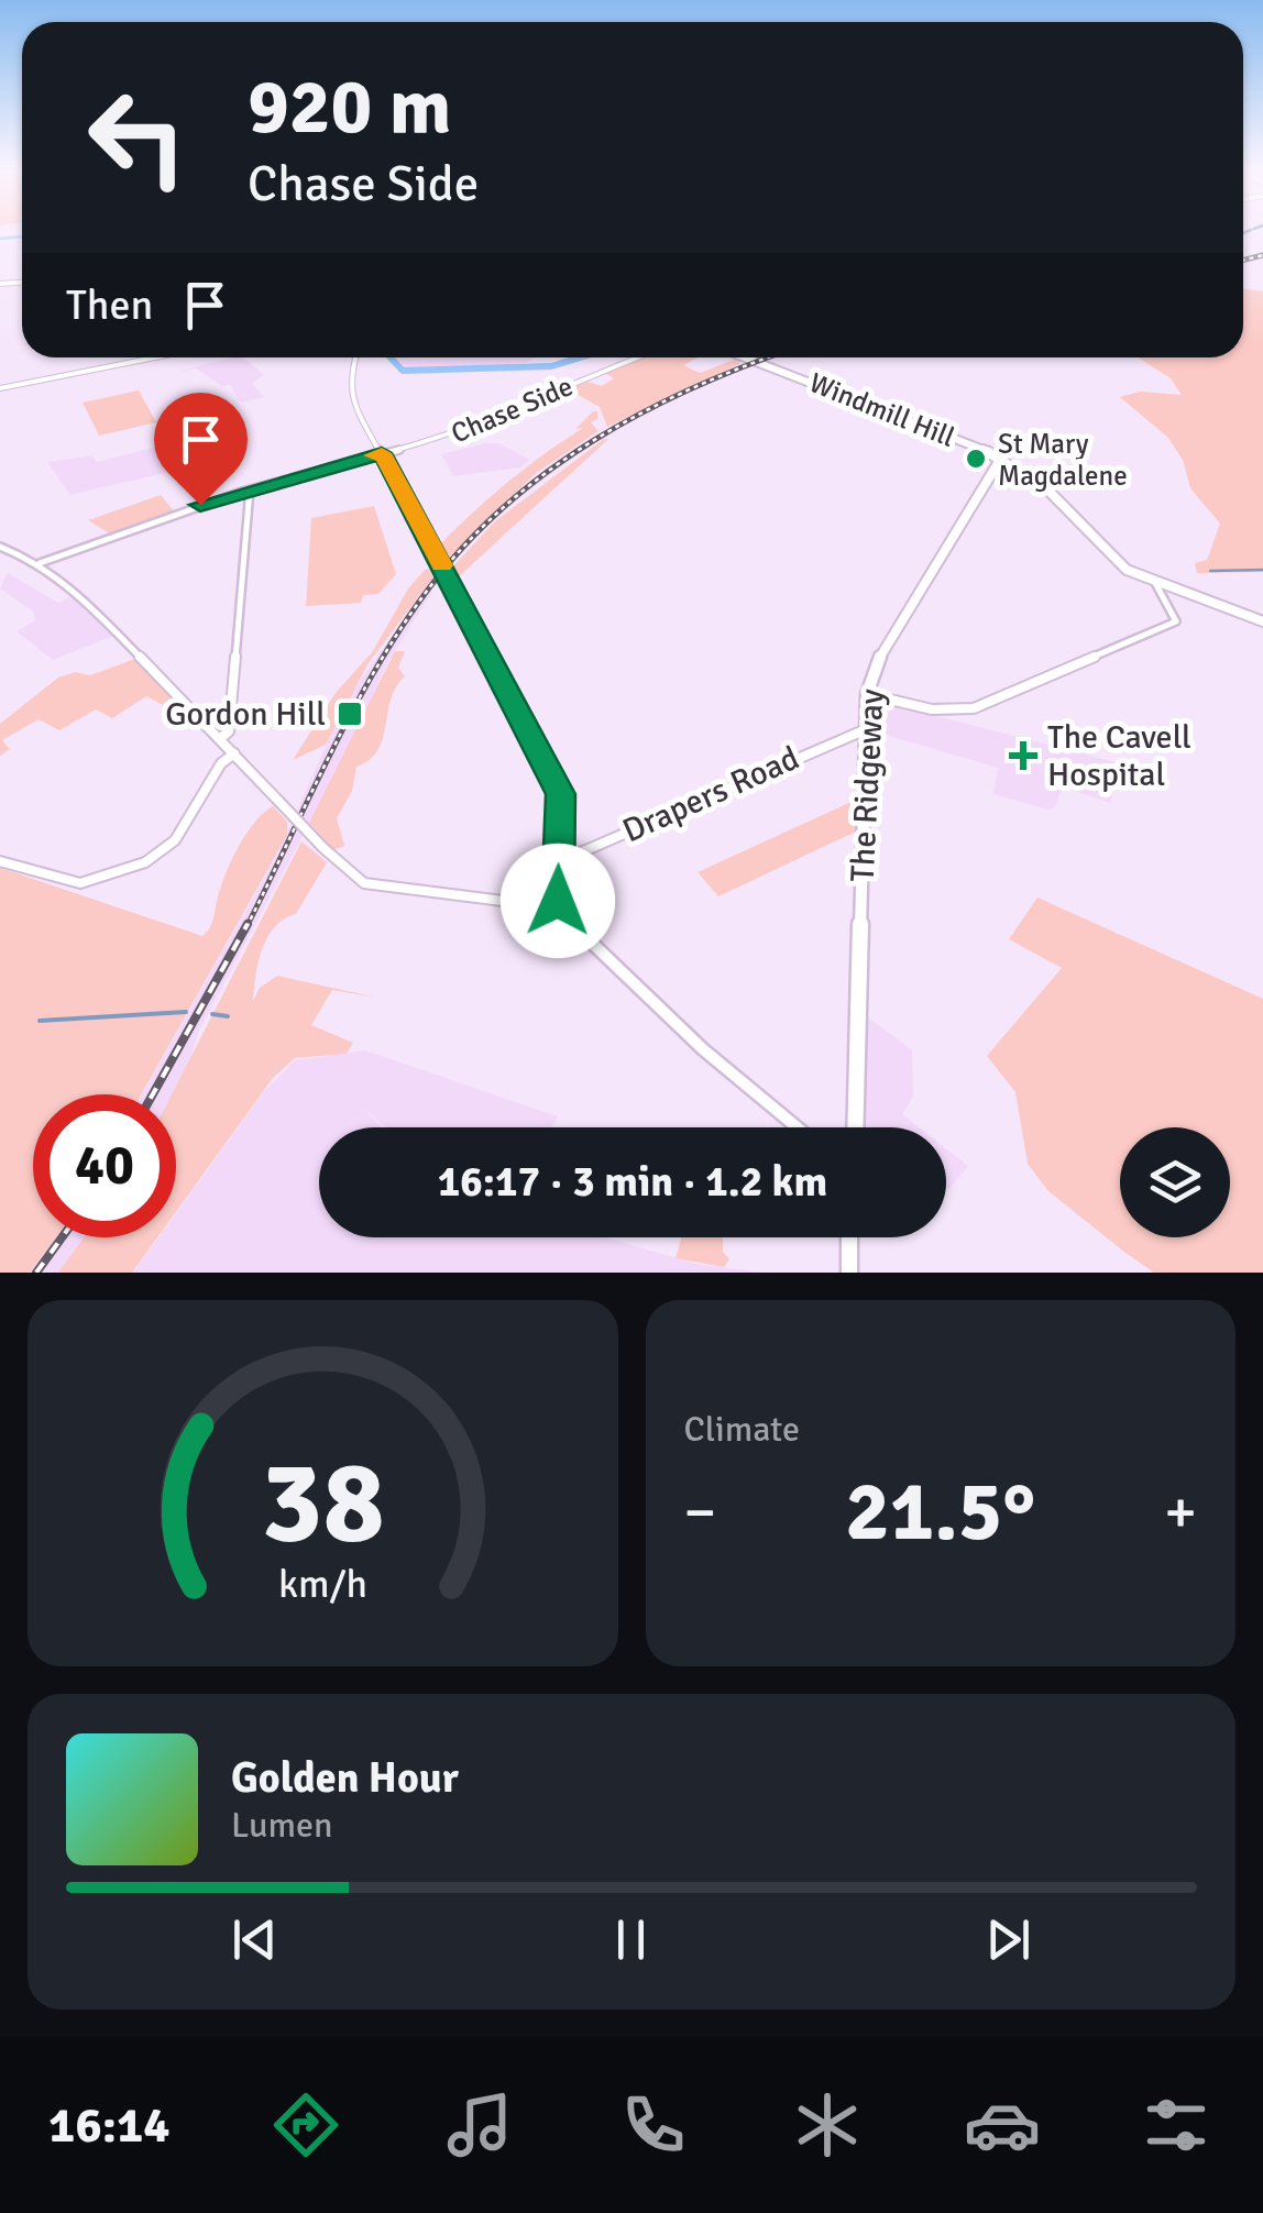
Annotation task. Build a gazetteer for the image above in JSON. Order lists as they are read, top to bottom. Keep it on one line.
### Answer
{"streets":{"main road":["Windmill Hill","The Ridgeway"],"street":["Chase Side","Drapers Road"]},"crossings":[["Windmill Hill","The Ridgeway"],["The Ridgeway","Drapers Road"]],"places":{"other":["St Mary Magdalene"],"transit":["Gordon Hill"],"health":["The Cavell Hospital"]},"page":{"turn":["920 m","Chase Side"],"then":"Then","limit":"40","trip":"16:17 · 3 min · 1.2 km","tile":"Climate","heat":["−","21.5°","+"],"song":["Golden Hour","Lumen"],"tabs":"16:14","gauge":["38","km/h"]}}
